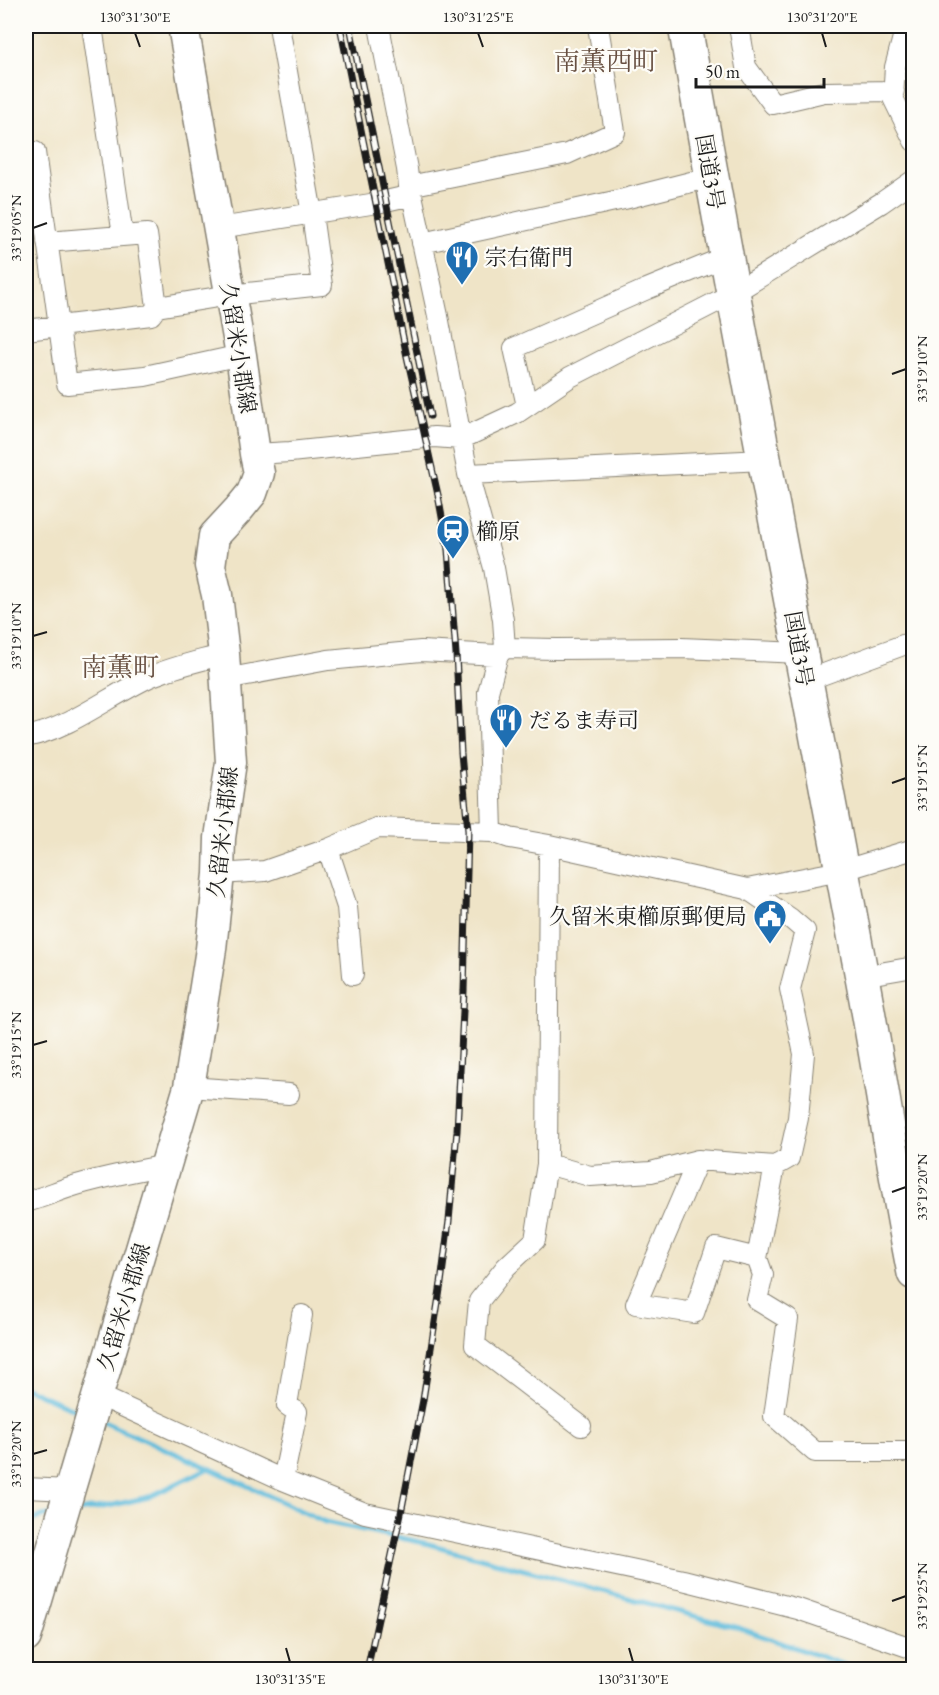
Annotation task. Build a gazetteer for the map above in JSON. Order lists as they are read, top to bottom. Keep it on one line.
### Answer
{"streets":{"highway":["国道3号"],"main road":["久留米小郡線"]},"districts":["南薫西町","南薫町"],"places":{"restaurant":["宗右衛門","だるま寿司"],"station":["櫛原"],"public building":["久留米東櫛原郵便局"]},"scale_bar":"50 m","coordinates":["130°31'30\"E","130°31'25\"E","130°31'20\"E","33°19'05\"N","33°19'10\"N","33°19'15\"N","33°19'20\"N","33°19'25\"N","130°31'35\"E"]}
